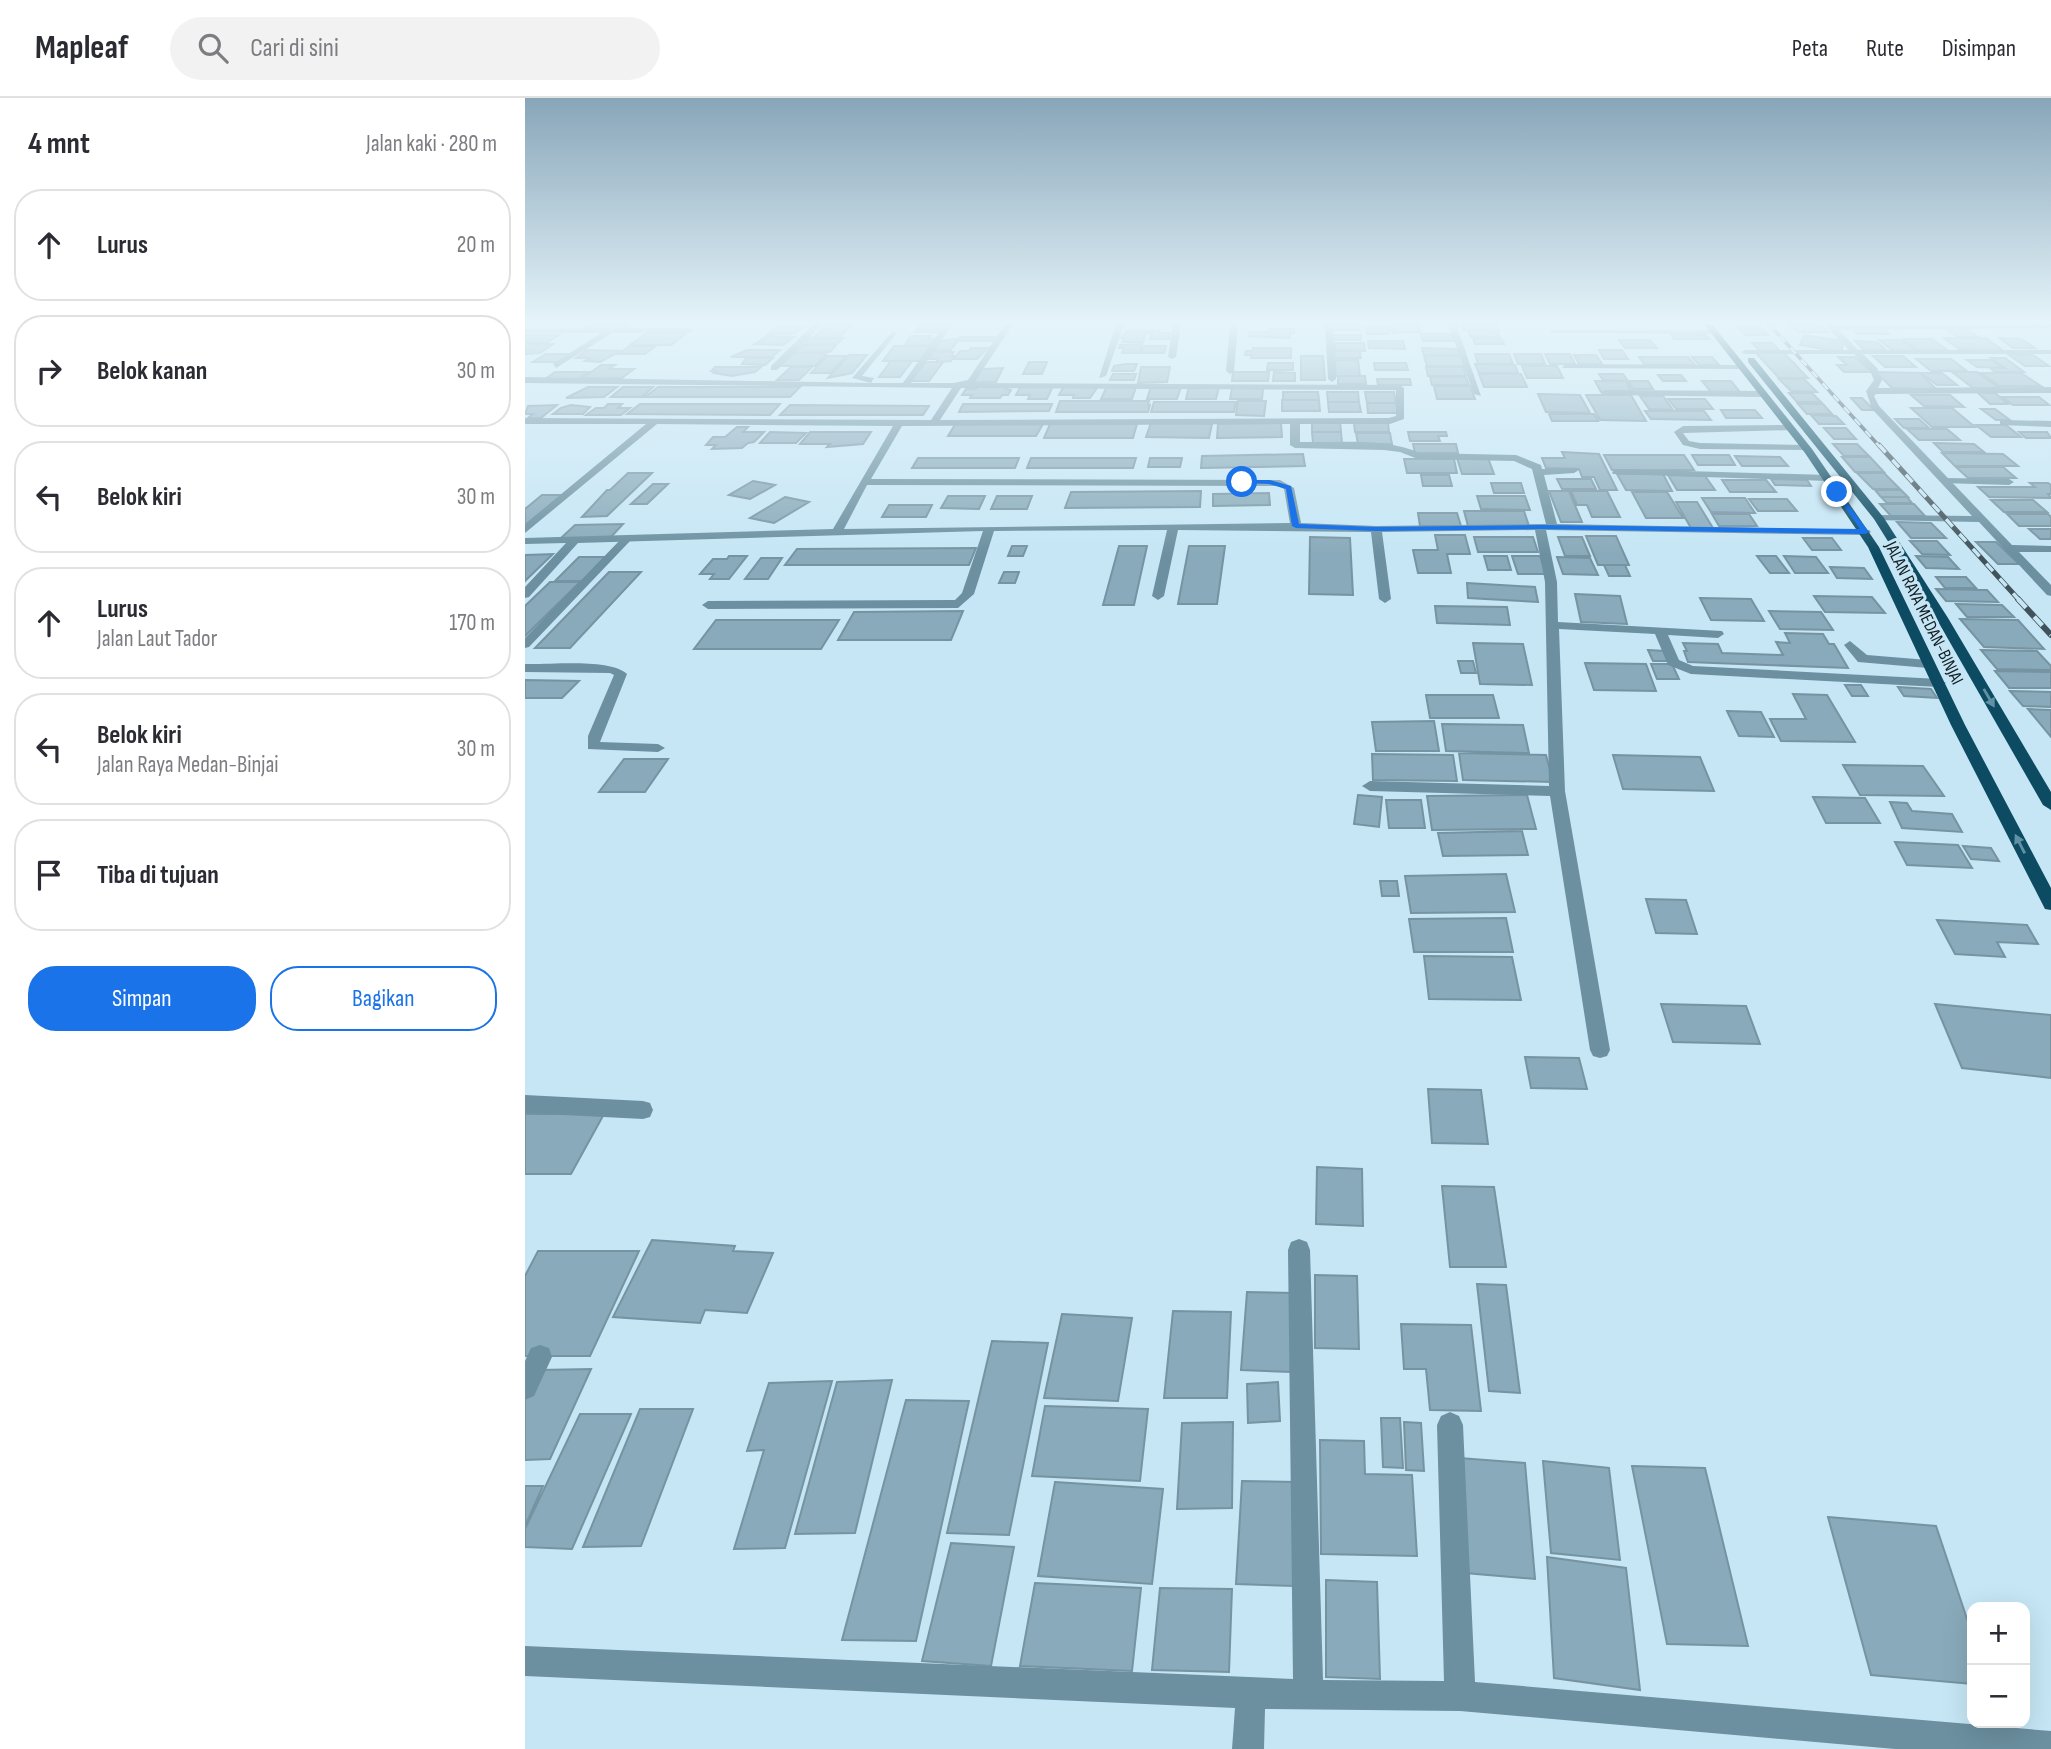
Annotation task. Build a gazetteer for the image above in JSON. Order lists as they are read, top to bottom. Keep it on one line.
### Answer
{"streets":{"main road":["JALAN RAYA MEDAN-BINJAI"]},"page":{"header":"Mapleaf","search":"Cari di sini","nav":["Peta","Rute","Disimpan"],"heading":["4 mnt","Jalan kaki · 280 m"],"list":[["Lurus","20 m"],["Belok kanan","30 m"],["Belok kiri","30 m"],["Lurus","Jalan Laut Tador","170 m"],["Belok kiri","Jalan Raya Medan-Binjai","30 m"],"Tiba di tujuan"],"buttons":["Simpan","Bagikan"],"map_buttons":["+","−"]}}
